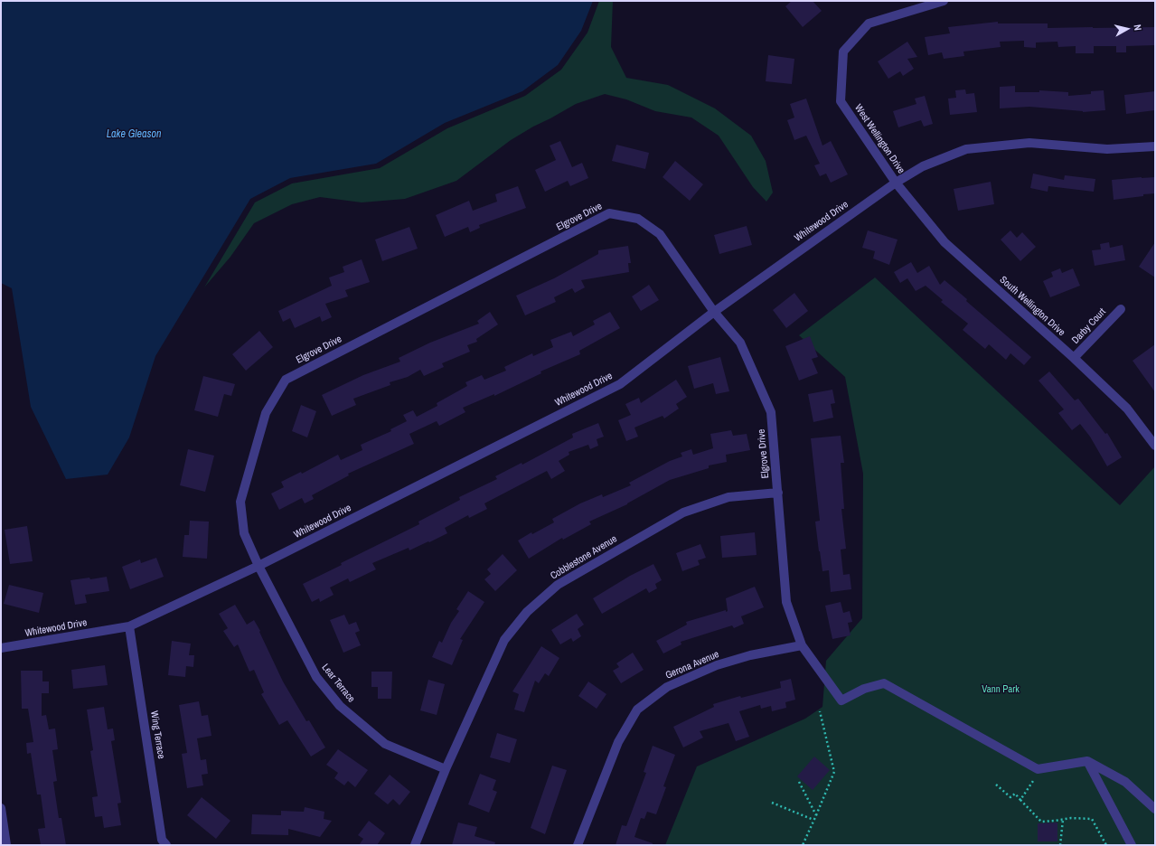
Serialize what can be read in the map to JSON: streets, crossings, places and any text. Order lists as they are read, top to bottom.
{
  "streets": {
    "street": [
      "West Wellington Drive",
      "Elgrove Drive",
      "Whitewood Drive",
      "South Wellington Drive",
      "Darby Court",
      "Cobblestone Avenue",
      "Gerona Avenue",
      "Lear Terrace",
      "Wing Terrace"
    ]
  },
  "crossings": [
    ["West Wellington Drive", "Whitewood Drive"],
    ["West Wellington Drive", "South Wellington Drive"],
    ["Elgrove Drive", "Whitewood Drive"],
    ["Elgrove Drive", "Cobblestone Avenue"],
    ["Elgrove Drive", "Gerona Avenue"],
    ["Elgrove Drive", "Lear Terrace"],
    ["Whitewood Drive", "South Wellington Drive"],
    ["Whitewood Drive", "Lear Terrace"],
    ["Whitewood Drive", "Wing Terrace"],
    ["South Wellington Drive", "Darby Court"],
    ["Cobblestone Avenue", "Lear Terrace"]
  ],
  "water": ["Lake Gleason"],
  "parks": ["Vann Park"],
  "north": "right"
}
